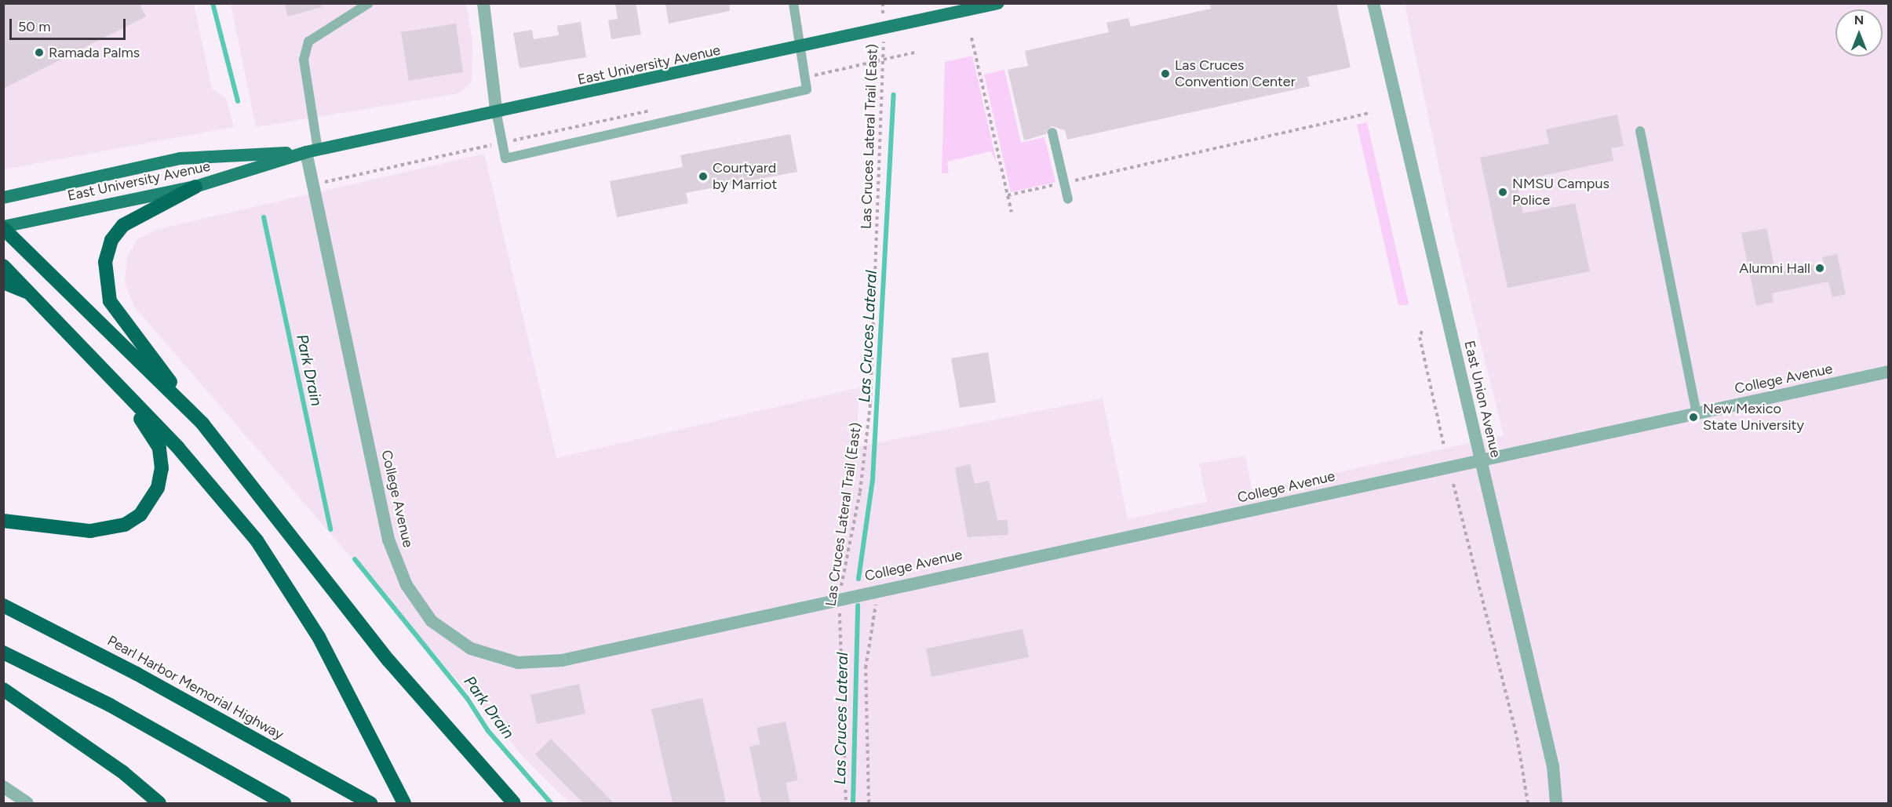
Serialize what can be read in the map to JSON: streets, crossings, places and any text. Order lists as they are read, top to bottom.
{
  "streets": {
    "highway": ["Pearl Harbor Memorial Highway"],
    "main road": ["East University Avenue"],
    "street": ["College Avenue", "East Union Avenue"],
    "path": ["Las Cruces Lateral Trail (East)"]
  },
  "crossings": [
    ["East University Avenue", "Las Cruces Lateral Trail (East)"],
    ["East University Avenue", "College Avenue"],
    ["Las Cruces Lateral Trail (East)", "College Avenue"],
    ["College Avenue", "East Union Avenue"]
  ],
  "water": ["Las Cruces Lateral", "Park Drain"],
  "places": [
    "Ramada Palms",
    "Las Cruces Convention Center",
    "Courtyard by Marriot",
    "NMSU Campus Police",
    "Alumni Hall",
    "New Mexico State University"
  ],
  "scale_bar": "50 m",
  "north": "top"
}
